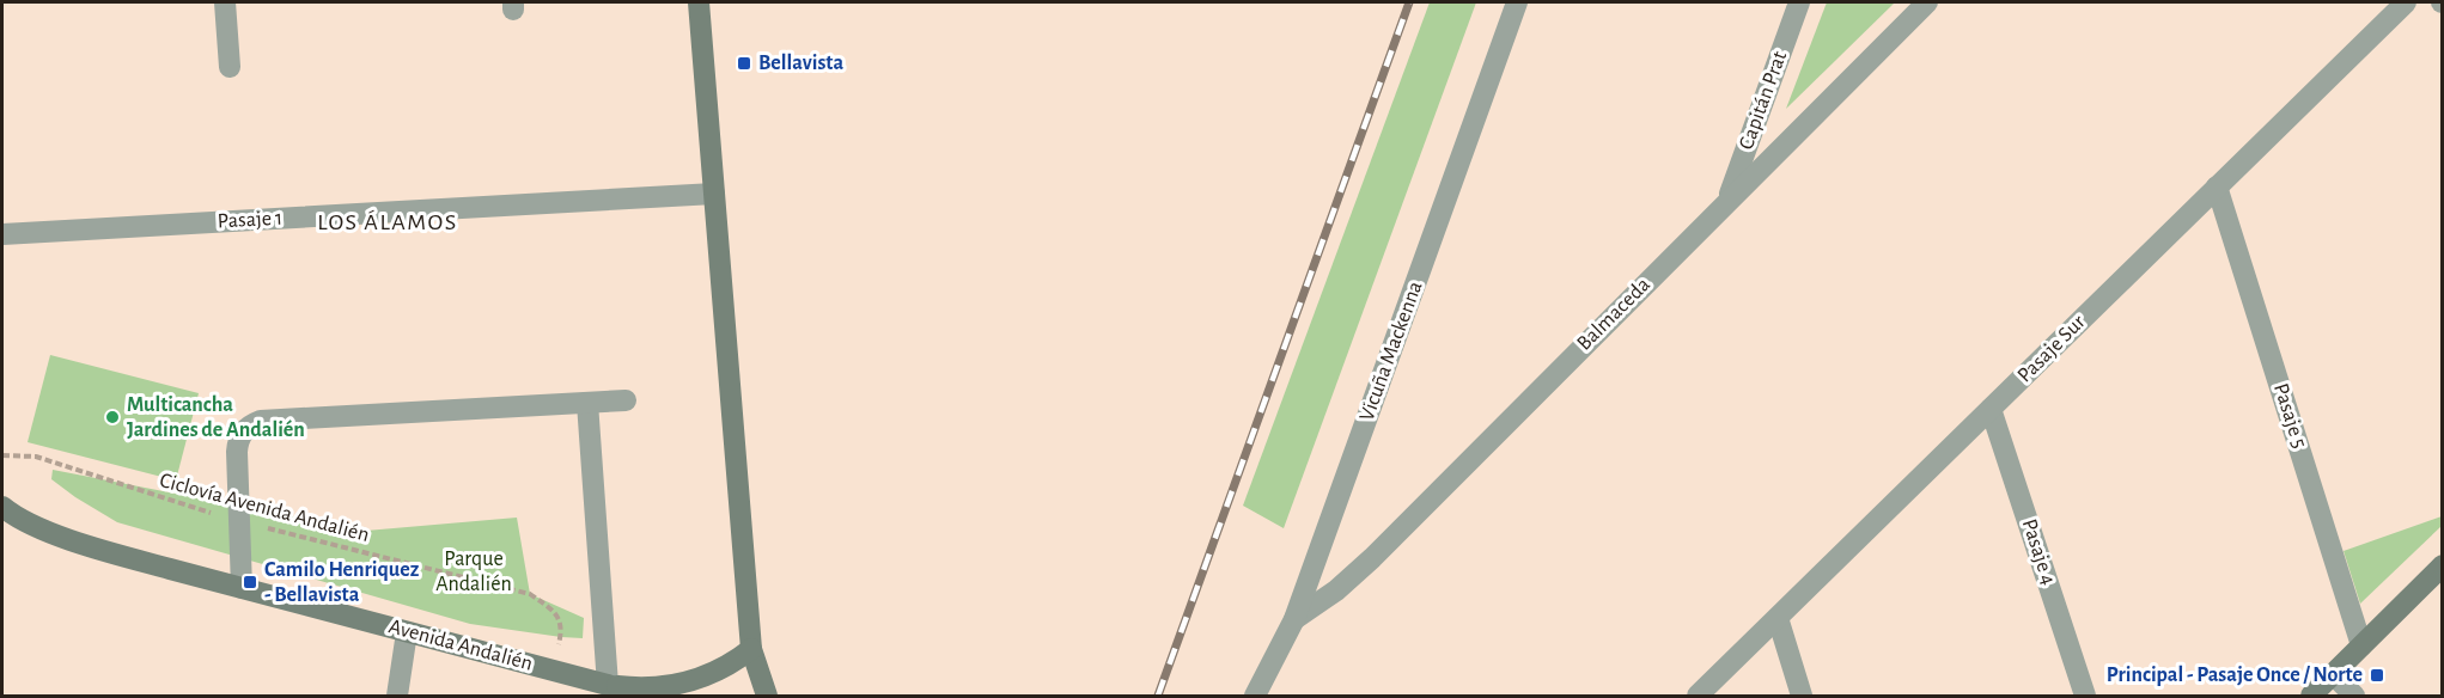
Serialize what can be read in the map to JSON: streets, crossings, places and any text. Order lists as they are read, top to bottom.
{
  "streets": {
    "main road": ["Avenida Andalién"],
    "street": [
      "Capitán Prat",
      "Pasaje 1",
      "Balmaceda",
      "Pasaje Sur",
      "Vicuña Mackenna",
      "Pasaje 5",
      "Pasaje 4"
    ],
    "path": ["Ciclovía Avenida Andalién"]
  },
  "crossings": [
    ["Capitán Prat", "Balmaceda"],
    ["Balmaceda", "Vicuña Mackenna"],
    ["Pasaje Sur", "Pasaje 5"],
    ["Pasaje Sur", "Pasaje 4"],
    ["Ciclovía Avenida Andalién", "Avenida Andalién"]
  ],
  "districts": ["LOS ÁLAMOS"],
  "parks": ["Parque Andalién"],
  "places": {
    "transit": ["Bellavista", "Camilo Henriquez - Bellavista", "Principal - Pasaje Once / Norte"],
    "other": ["Multicancha Jardines de Andalién"]
  }
}
